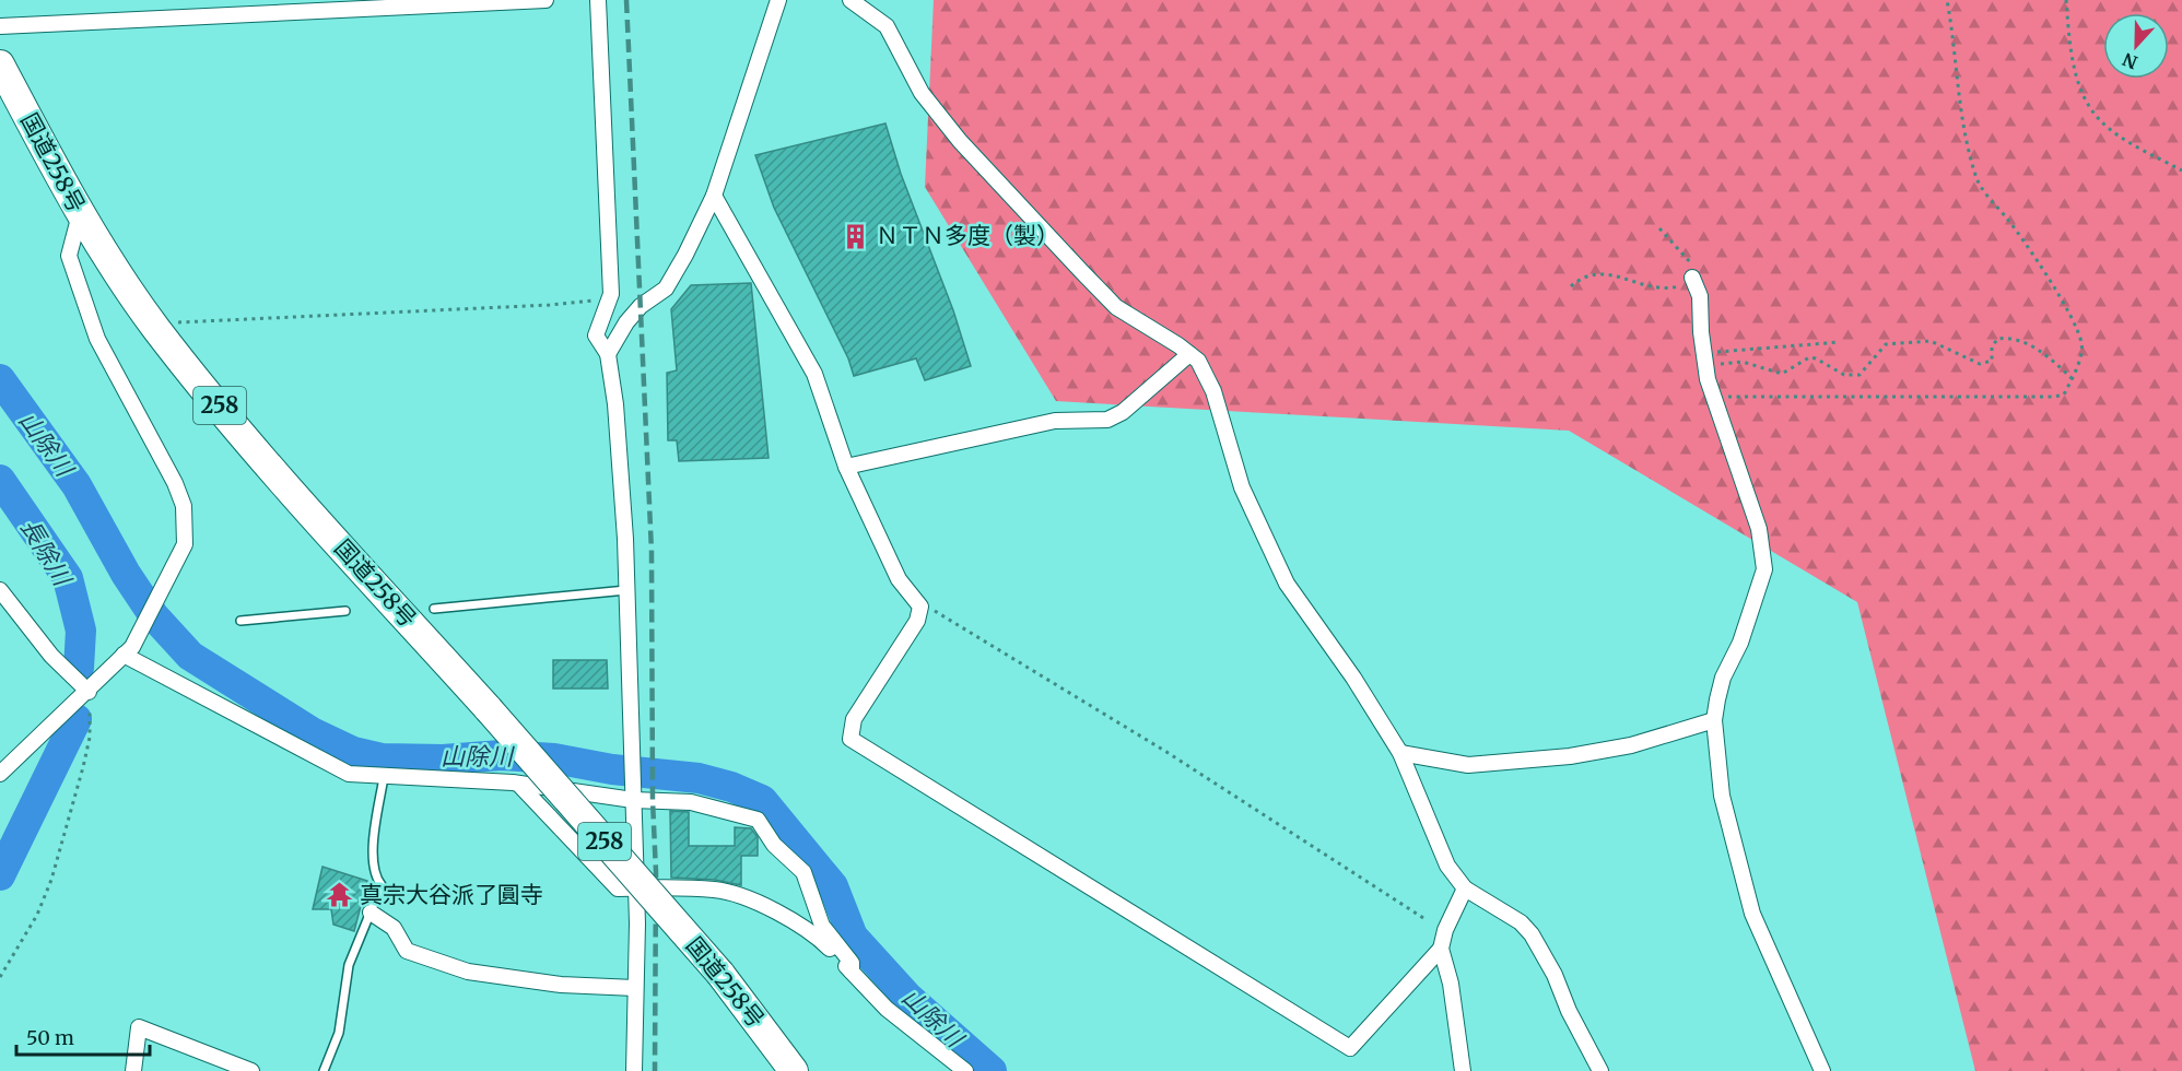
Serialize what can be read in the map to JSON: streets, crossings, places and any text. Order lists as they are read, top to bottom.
{
  "streets": {
    "highway": ["国道258号", "258"]
  },
  "water": ["山除川", "長除川"],
  "places": {
    "building": ["ＮＴＮ多度（製）"],
    "temple": ["真宗大谷派了圓寺"]
  },
  "scale_bar": "50 m",
  "north": "bottom"
}
